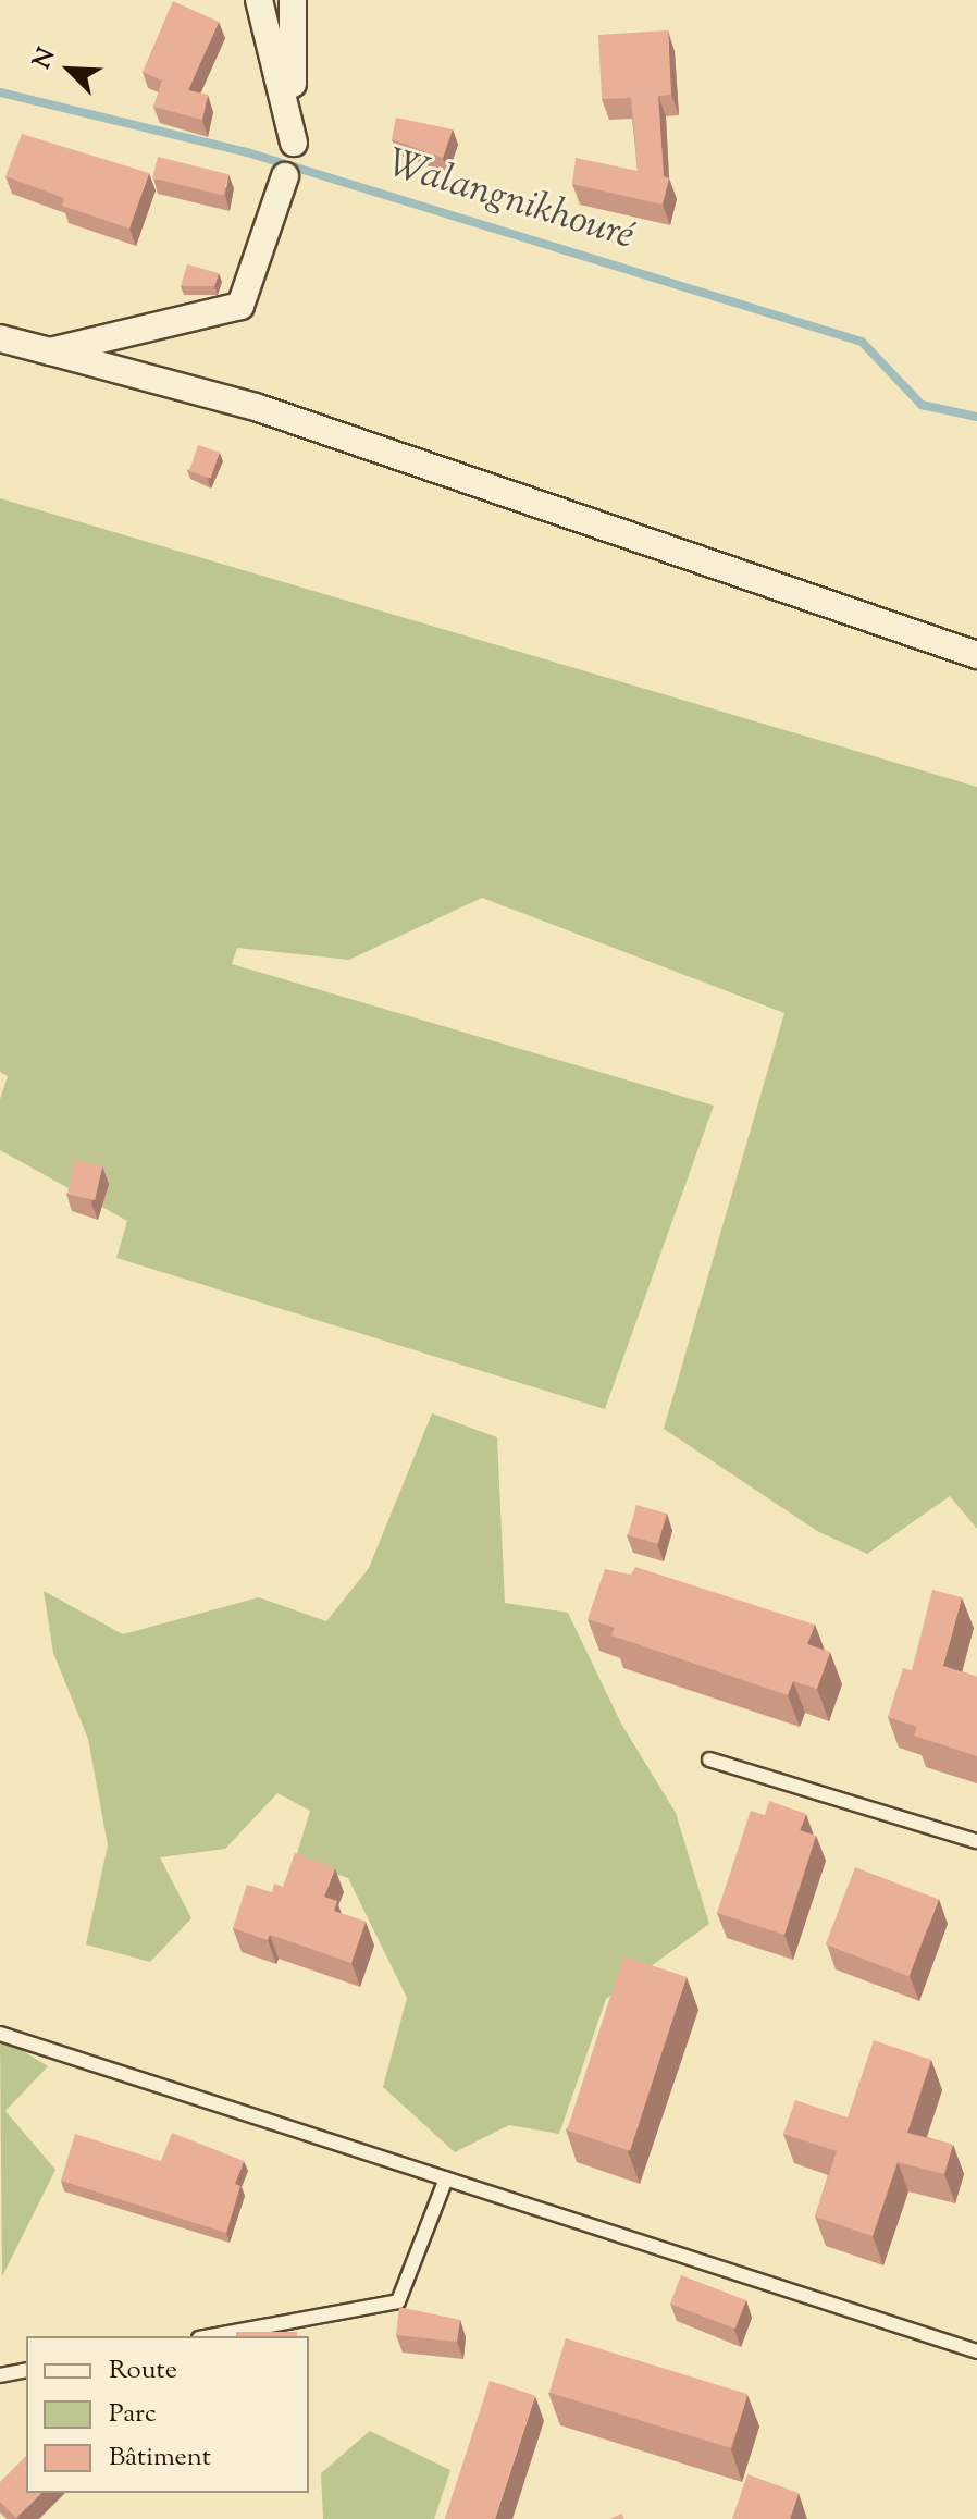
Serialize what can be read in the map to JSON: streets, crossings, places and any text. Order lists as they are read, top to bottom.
{
  "water": ["Walangnikhouré"],
  "legend": ["Route", "Parc", "Bâtiment"],
  "north": "top left"
}
